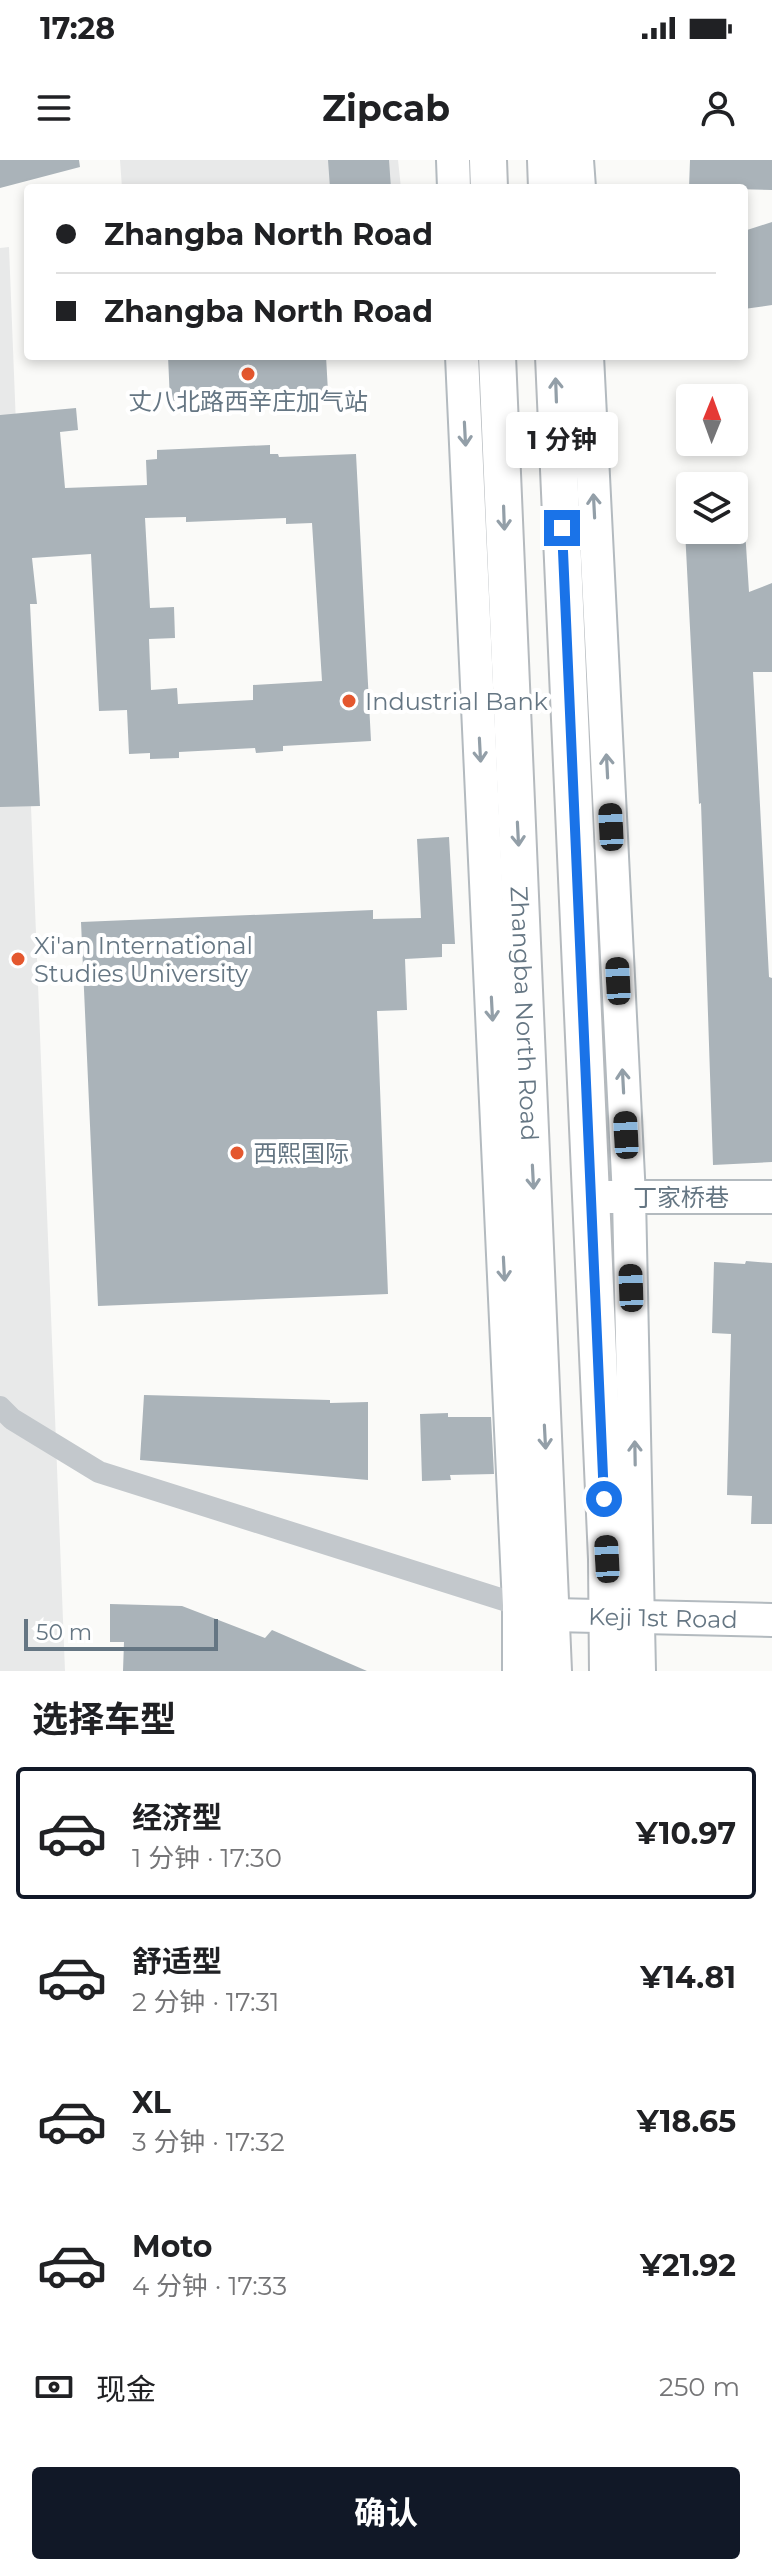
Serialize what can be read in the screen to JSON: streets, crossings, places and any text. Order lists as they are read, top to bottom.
{
  "streets": {
    "main road": ["Zhangba North Road", "丁家桥巷", "Keji 1st Road"]
  },
  "crossings": [
    ["Zhangba North Road", "Keji 1st Road"]
  ],
  "places": [
    "丈八北路西辛庄加气站",
    "Industrial Bank",
    "Xi'an International Studies University",
    "西熙国际"
  ],
  "scale_bar": "50 m",
  "north": "top",
  "page": {
    "status": "17:28",
    "header": "Zipcab",
    "banner": ["Zhangba North Road", "Zhangba North Road"],
    "bubble": "1 分钟",
    "scale": "50 m",
    "heading": "选择车型",
    "list": [
      {
        "name": "经济型",
        "note": "1 分钟 · 17:30",
        "value": "¥10.97"
      },
      {
        "name": "舒适型",
        "note": "2 分钟 · 17:31",
        "value": "¥14.81"
      },
      {
        "name": "XL",
        "note": "3 分钟 · 17:32",
        "value": "¥18.65"
      },
      {
        "name": "Moto",
        "note": "4 分钟 · 17:33",
        "value": "¥21.92"
      }
    ],
    "pay": ["现金", "250 m"],
    "buttons": "确认"
  }
}
